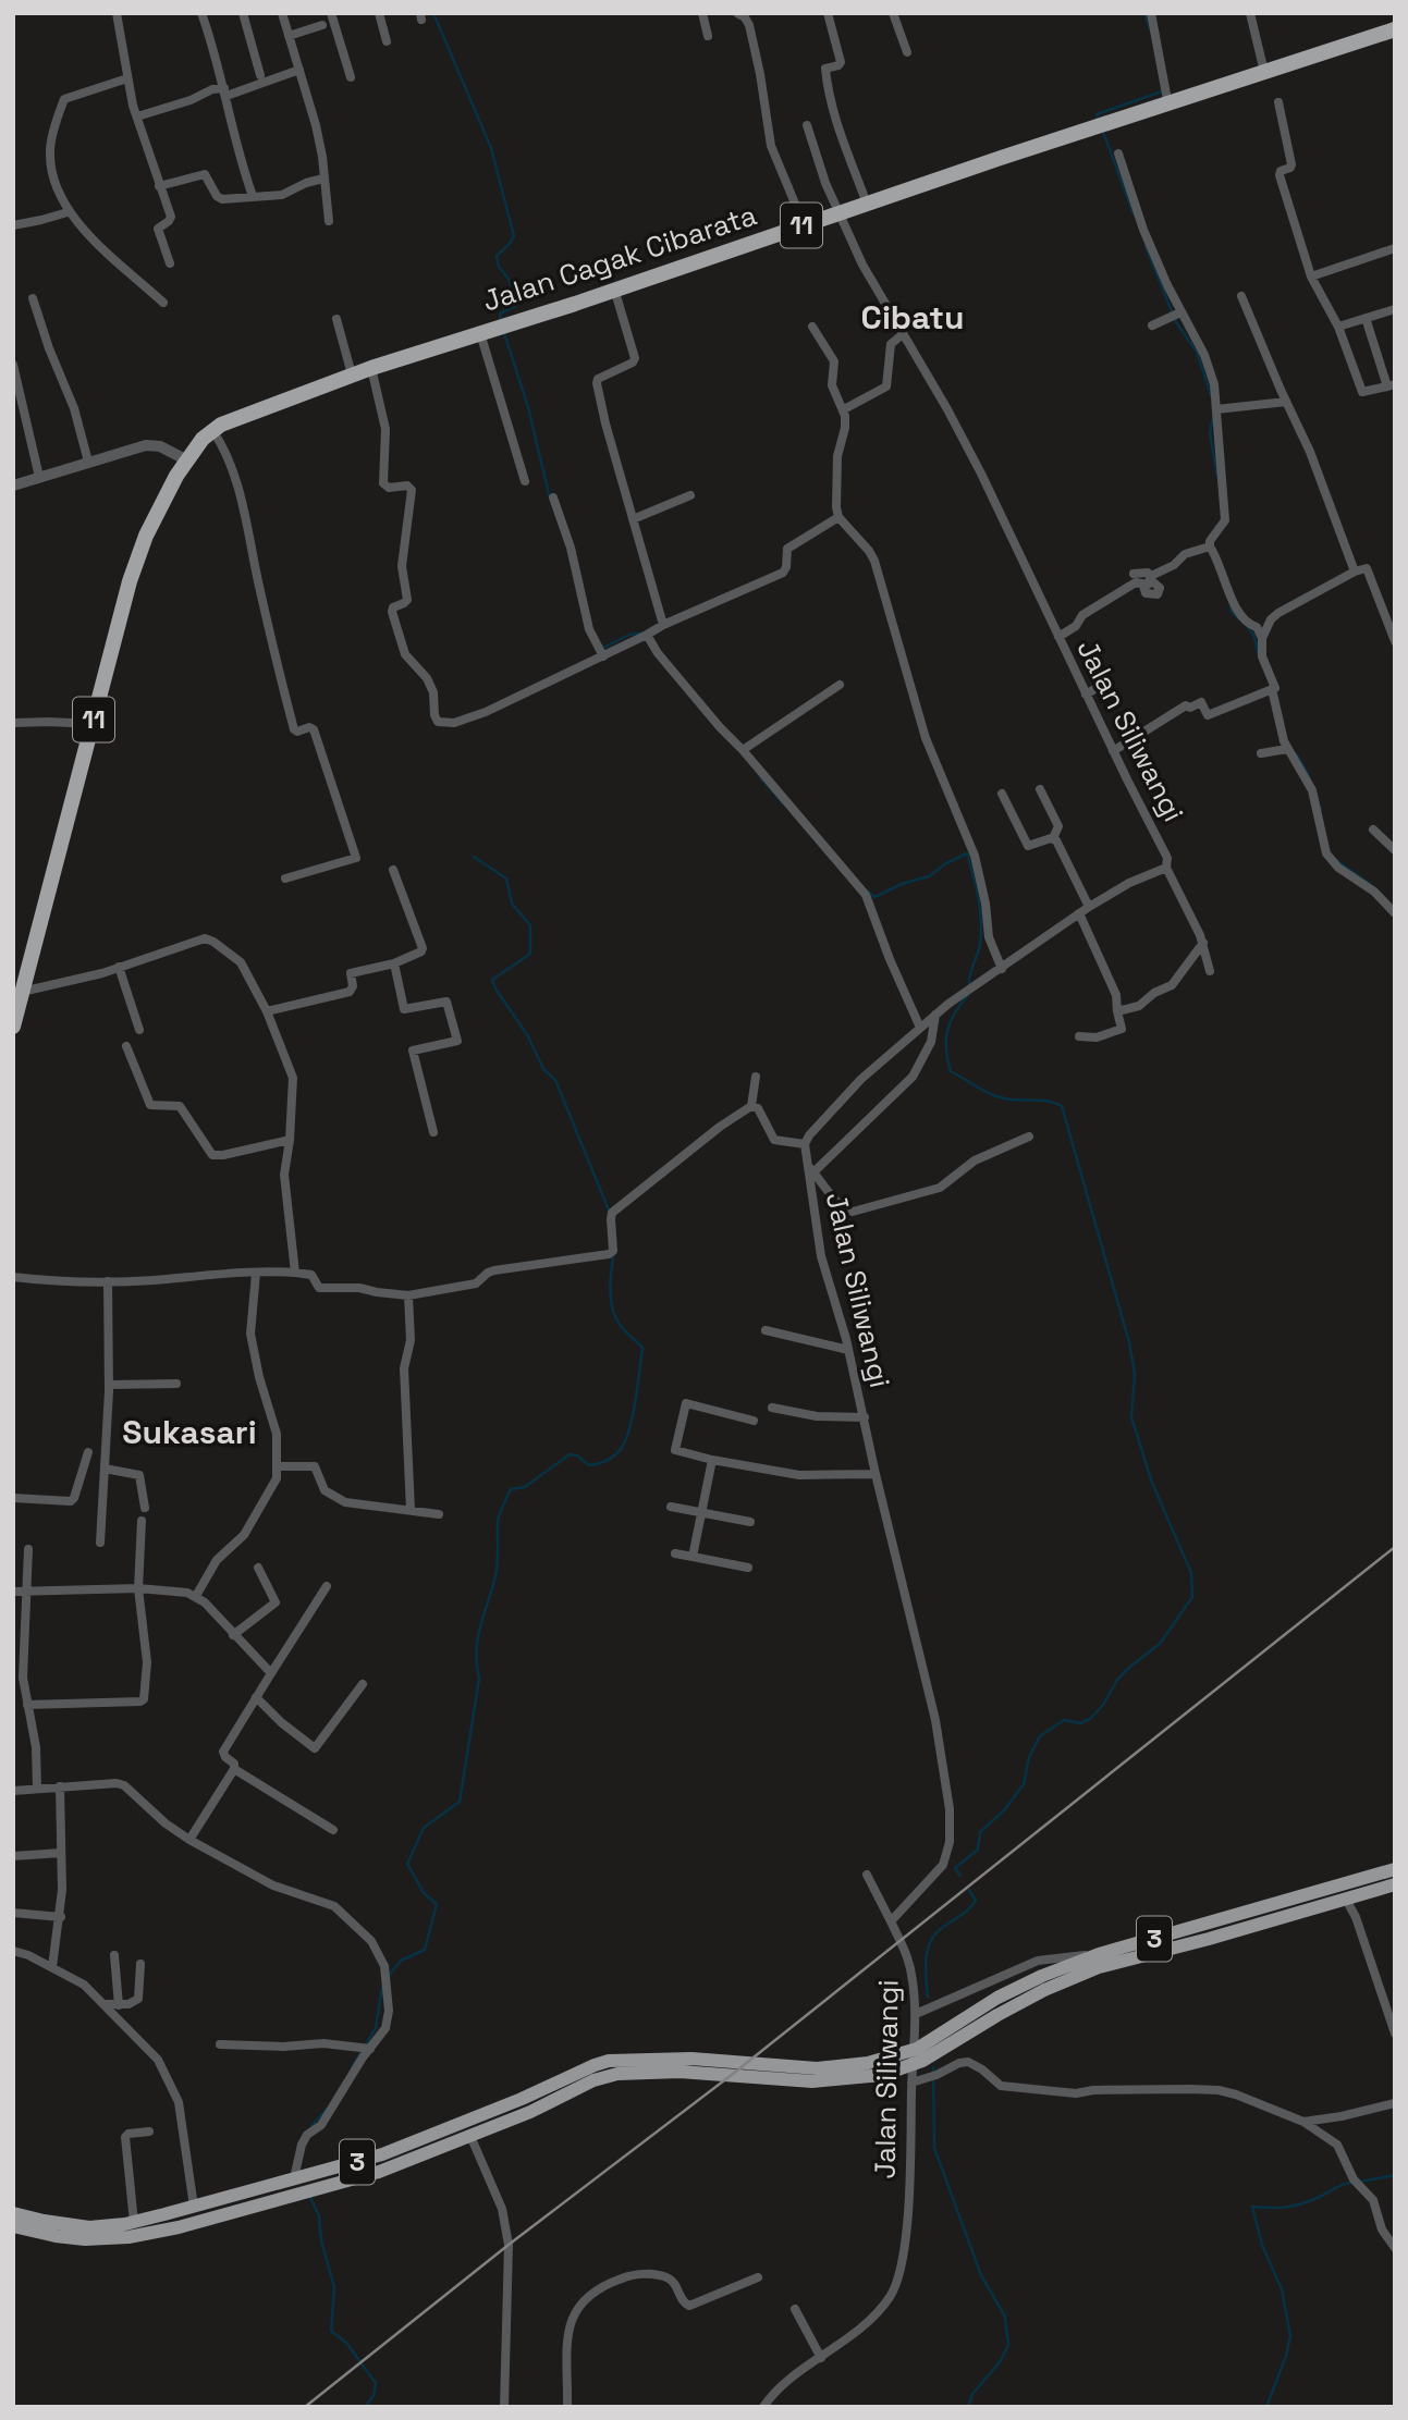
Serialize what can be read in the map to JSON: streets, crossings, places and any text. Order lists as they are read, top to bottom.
{
  "streets": {
    "highway": ["11", "Jalan Cagak Cibarata"],
    "main road": ["3"],
    "street": ["Jalan Siliwangi"]
  },
  "crossings": [
    ["11", "Jalan Cagak Cibarata"],
    ["Jalan Cagak Cibarata", "Jalan Siliwangi"]
  ],
  "districts": ["Cibatu", "Sukasari"]
}
